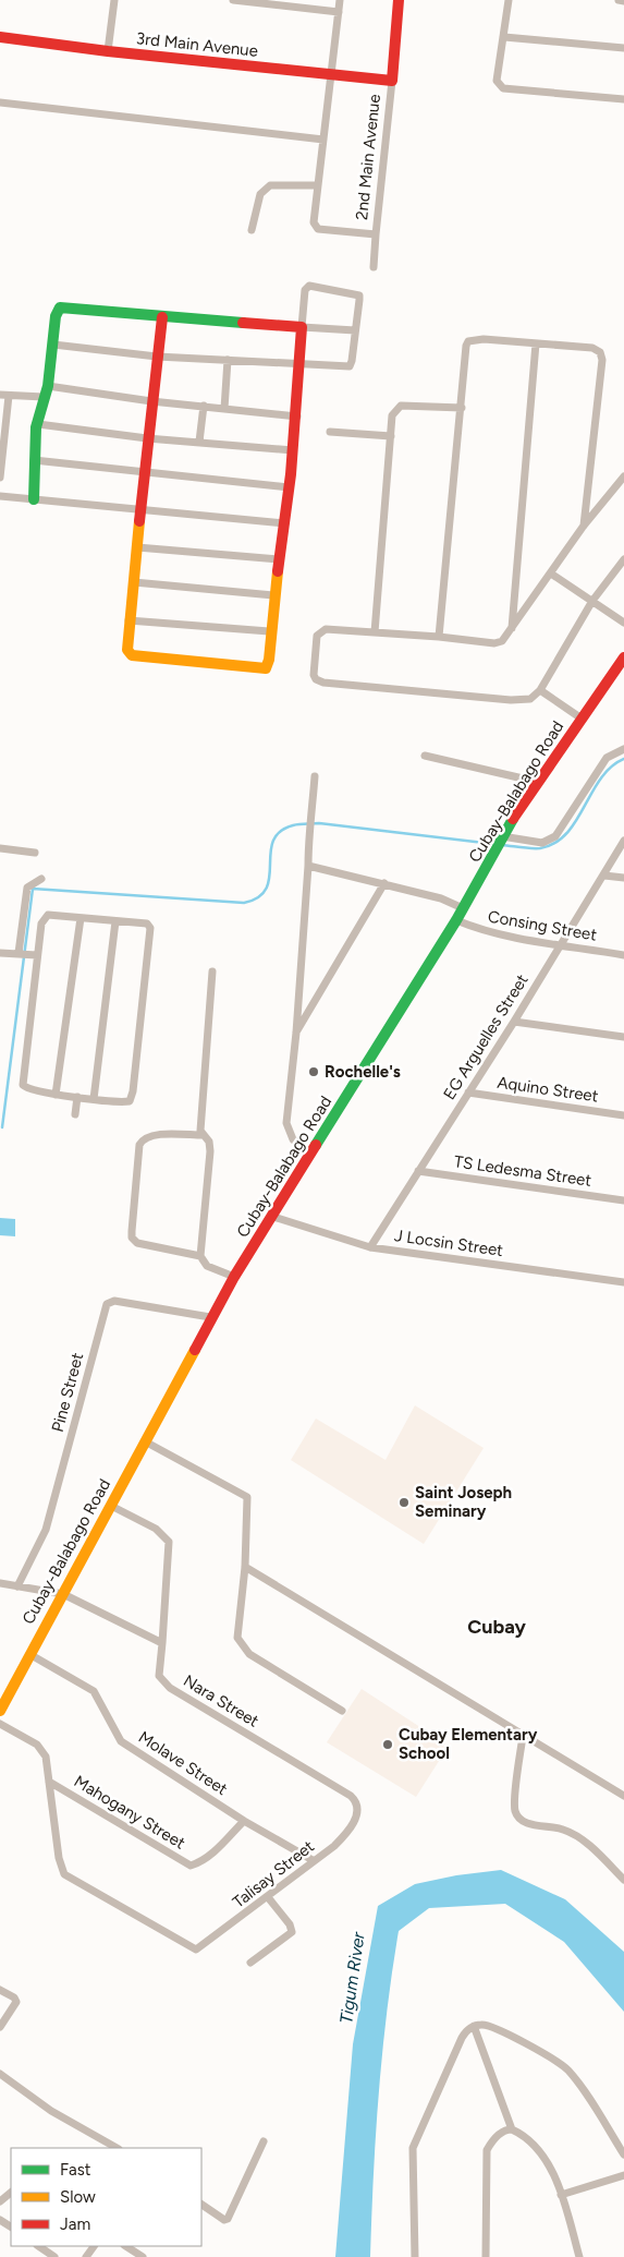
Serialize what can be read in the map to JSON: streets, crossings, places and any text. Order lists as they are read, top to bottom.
{
  "streets": {
    "street": [
      "3rd Main Avenue",
      "2nd Main Avenue",
      "Cubay-Balabago Road",
      "Consing Street",
      "EG Arguelles Street",
      "Aquino Street",
      "TS Ledesma Street",
      "J Locsin Street",
      "Pine Street",
      "Nara Street",
      "Molave Street",
      "Mahogany Street",
      "Talisay Street"
    ]
  },
  "crossings": [
    ["3rd Main Avenue", "2nd Main Avenue"],
    ["Cubay-Balabago Road", "Consing Street"],
    ["Cubay-Balabago Road", "J Locsin Street"],
    ["Cubay-Balabago Road", "Pine Street"],
    ["Cubay-Balabago Road", "Nara Street"],
    ["Cubay-Balabago Road", "Molave Street"],
    ["Consing Street", "EG Arguelles Street"],
    ["EG Arguelles Street", "Aquino Street"],
    ["EG Arguelles Street", "TS Ledesma Street"],
    ["EG Arguelles Street", "J Locsin Street"],
    ["Nara Street", "Talisay Street"],
    ["Molave Street", "Mahogany Street"],
    ["Molave Street", "Talisay Street"],
    ["Mahogany Street", "Talisay Street"]
  ],
  "districts": ["Cubay"],
  "water": ["Tigum River"],
  "places": ["Rochelle's", "Saint Joseph Seminary", "Cubay Elementary School"],
  "legend": ["Fast", "Slow", "Jam"]
}
